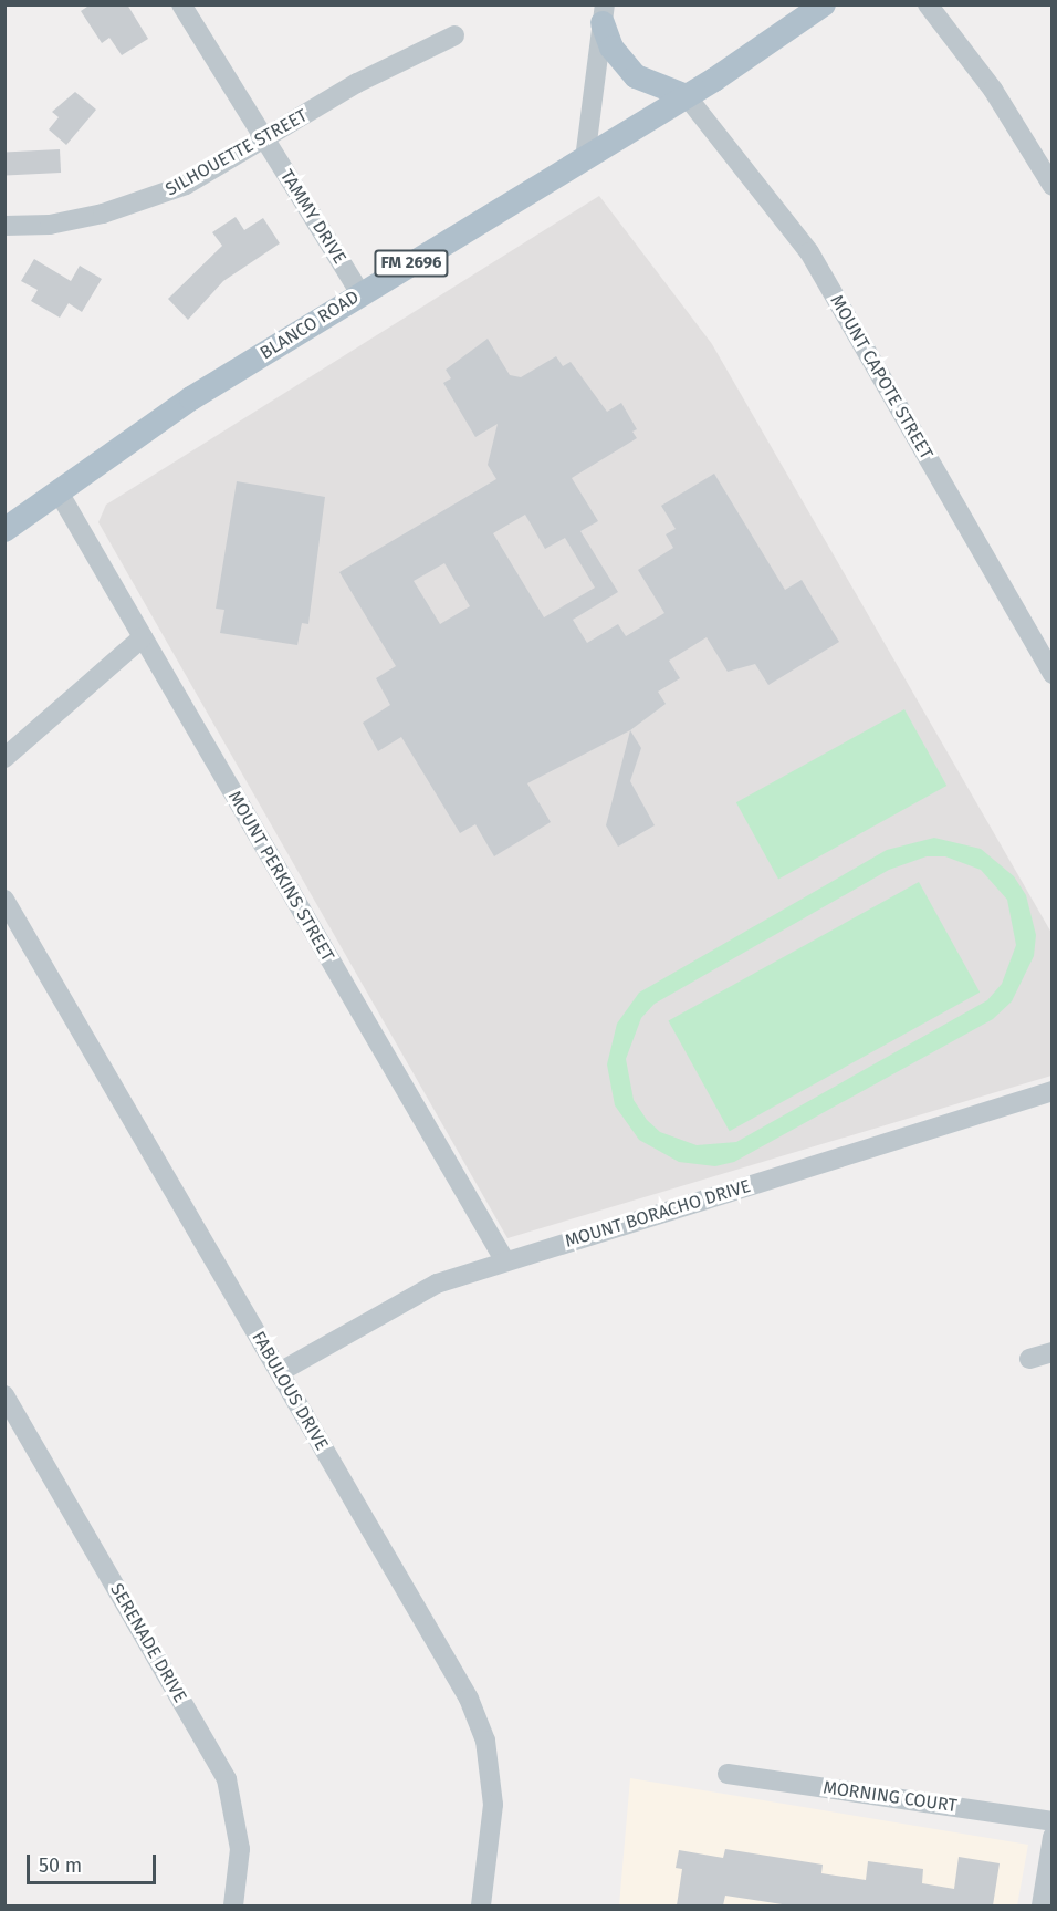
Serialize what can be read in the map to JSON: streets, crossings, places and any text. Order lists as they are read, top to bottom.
{
  "streets": {
    "main road": ["FM 2696", "BLANCO ROAD"],
    "street": [
      "SILHOUETTE STREET",
      "TAMMY DRIVE",
      "MOUNT CAPOTE STREET",
      "MOUNT PERKINS STREET",
      "MOUNT BORACHO DRIVE",
      "FABULOUS DRIVE",
      "SERENADE DRIVE",
      "MORNING COURT"
    ]
  },
  "crossings": [
    ["SILHOUETTE STREET", "TAMMY DRIVE"],
    ["TAMMY DRIVE", "BLANCO ROAD"],
    ["BLANCO ROAD", "MOUNT CAPOTE STREET"],
    ["BLANCO ROAD", "MOUNT PERKINS STREET"],
    ["MOUNT PERKINS STREET", "MOUNT BORACHO DRIVE"],
    ["MOUNT BORACHO DRIVE", "FABULOUS DRIVE"]
  ],
  "scale_bar": "50 m"
}
